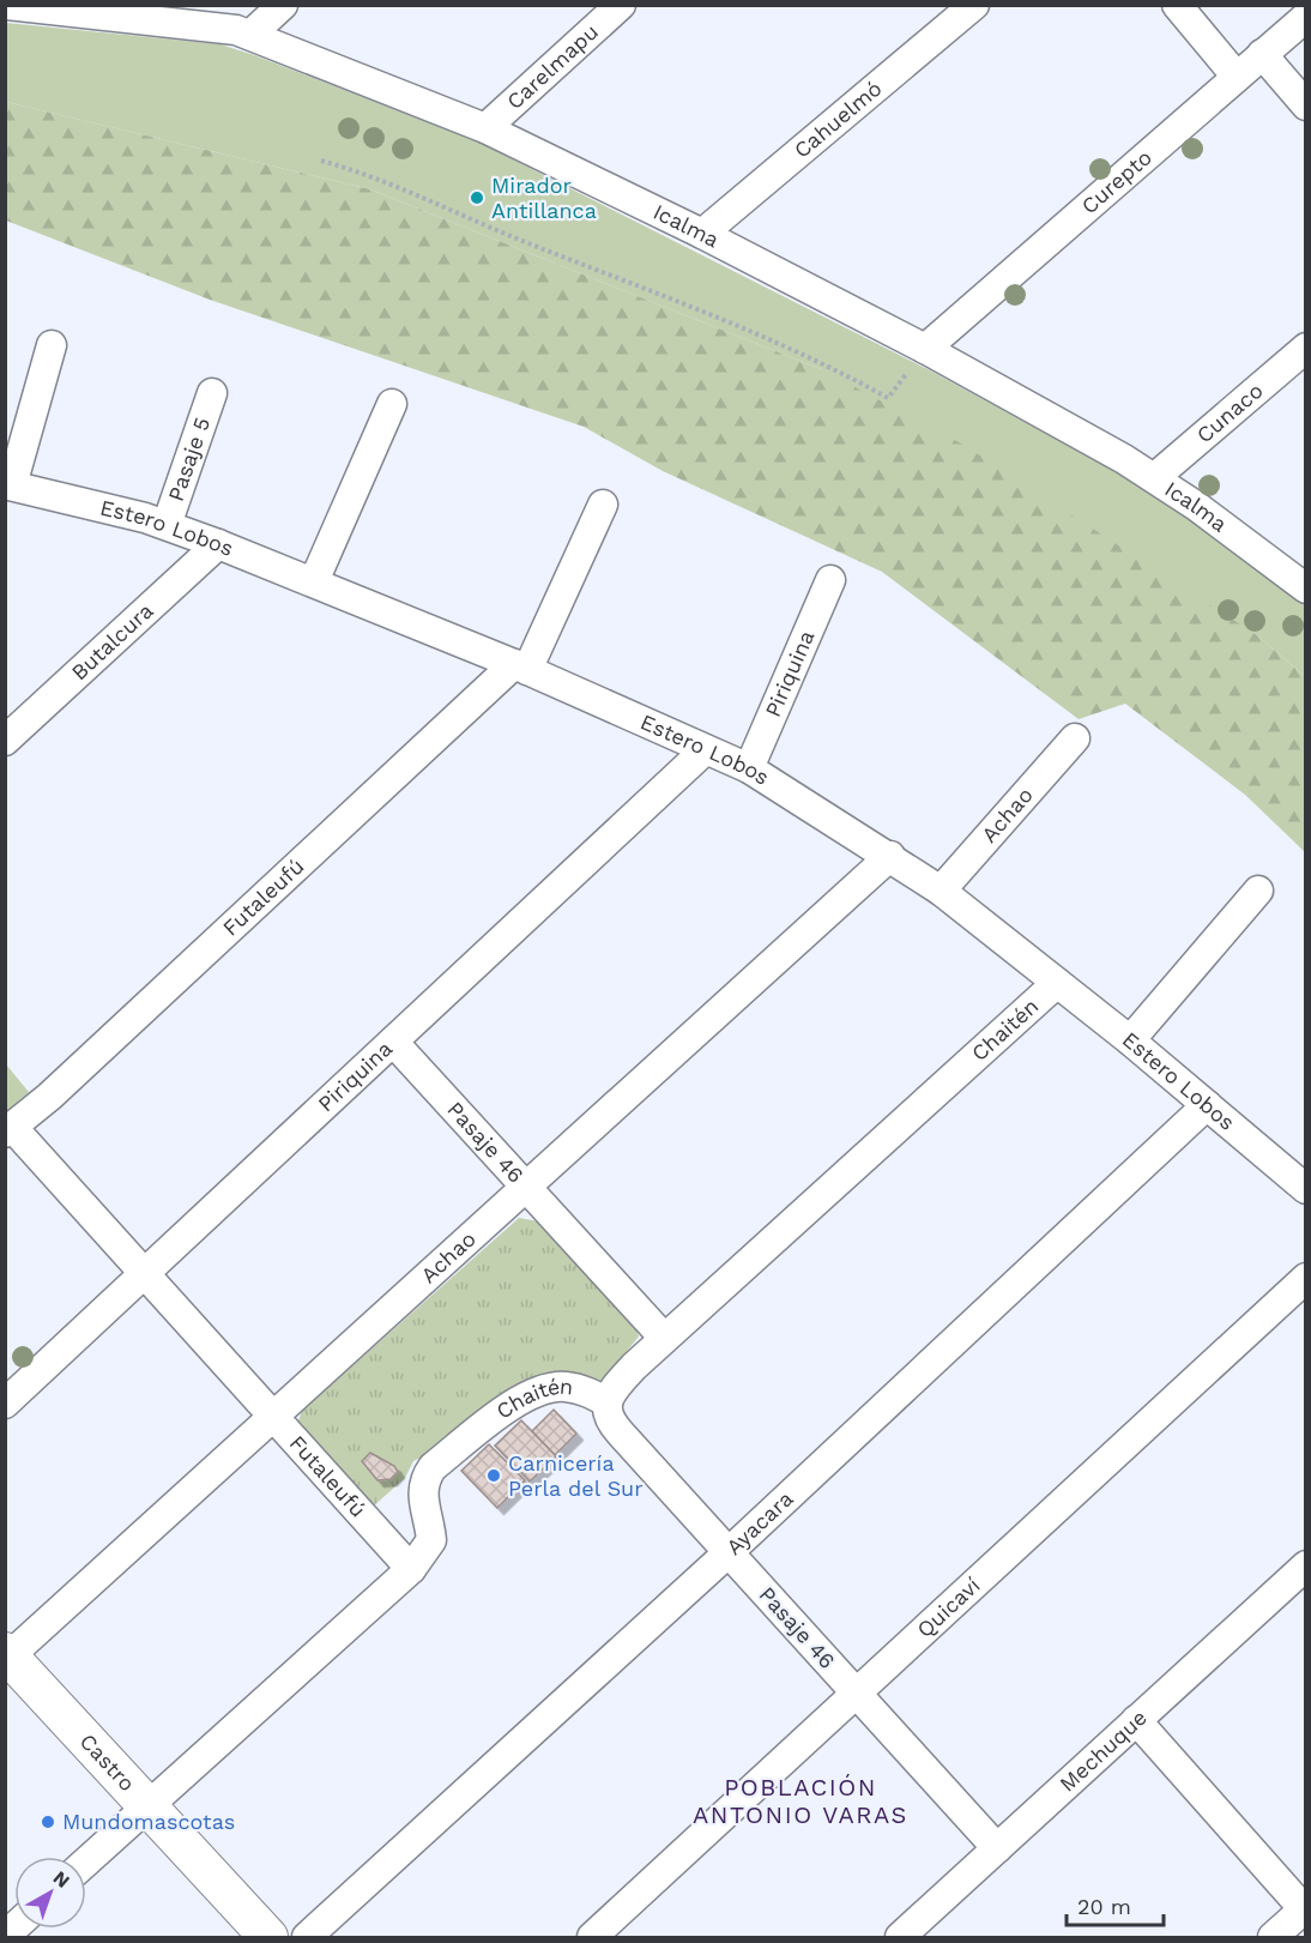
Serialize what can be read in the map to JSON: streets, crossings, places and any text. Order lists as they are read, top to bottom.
{
  "streets": {
    "street": [
      "Carelmapu",
      "Cahuelmó",
      "Curepto",
      "Icalma",
      "Cunaco",
      "Pasaje 5",
      "Estero Lobos",
      "Butalcura",
      "Piriquina",
      "Achao",
      "Futaleufú",
      "Chaitén",
      "Pasaje 46",
      "Ayacara",
      "Quicaví",
      "Mechuque",
      "Castro"
    ]
  },
  "crossings": [
    ["Carelmapu", "Icalma"],
    ["Cahuelmó", "Icalma"],
    ["Curepto", "Icalma"],
    ["Icalma", "Cunaco"],
    ["Pasaje 5", "Estero Lobos"],
    ["Estero Lobos", "Butalcura"],
    ["Estero Lobos", "Piriquina"],
    ["Estero Lobos", "Achao"],
    ["Estero Lobos", "Futaleufú"],
    ["Estero Lobos", "Chaitén"],
    ["Estero Lobos", "Ayacara"],
    ["Piriquina", "Futaleufú"],
    ["Piriquina", "Pasaje 46"],
    ["Achao", "Futaleufú"],
    ["Achao", "Pasaje 46"],
    ["Achao", "Castro"],
    ["Futaleufú", "Chaitén"],
    ["Chaitén", "Pasaje 46"],
    ["Chaitén", "Castro"],
    ["Pasaje 46", "Ayacara"],
    ["Pasaje 46", "Quicaví"],
    ["Pasaje 46", "Mechuque"]
  ],
  "districts": ["POBLACIÓN ANTONIO VARAS"],
  "places": ["Mirador Antillanca", "Carnicería Perla del Sur", "Mundomascotas"],
  "scale_bar": "20 m",
  "north": "top right"
}
